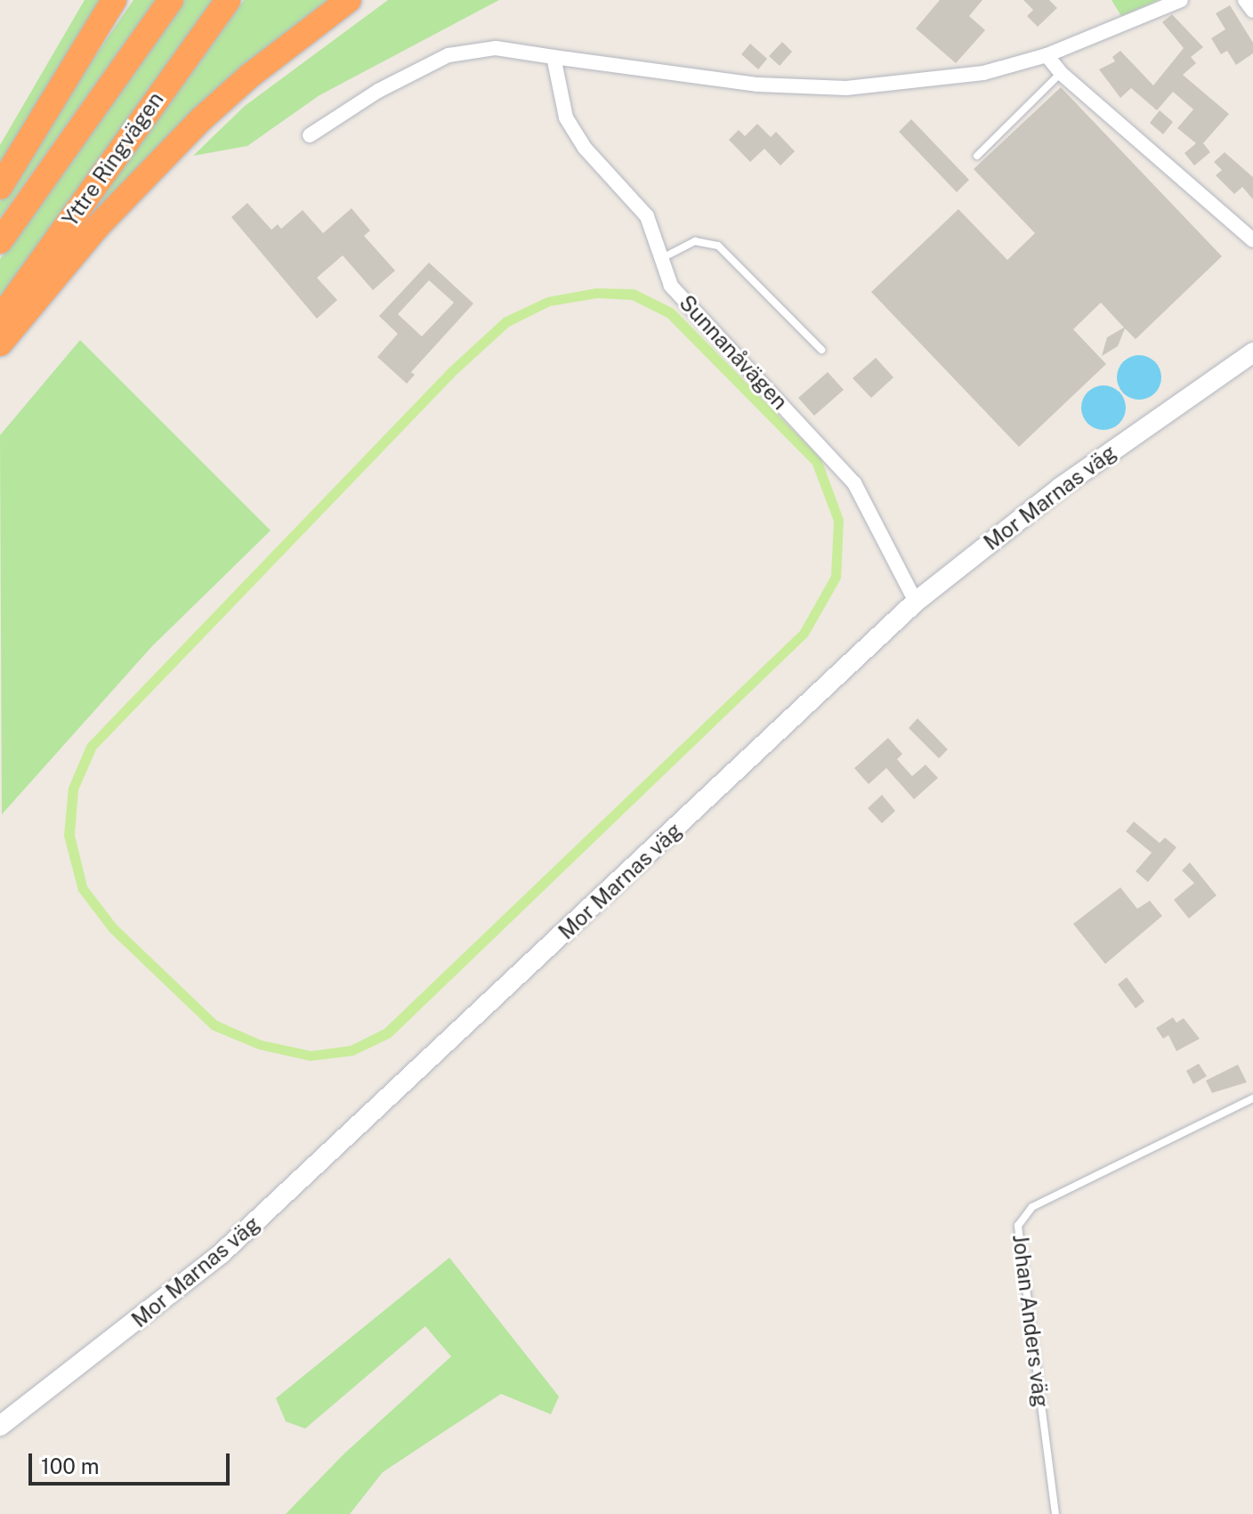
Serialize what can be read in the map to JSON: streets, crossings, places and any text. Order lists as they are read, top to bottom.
{
  "streets": {
    "highway": ["Yttre Ringvägen"],
    "street": ["Sunnanåvägen", "Mor Marnas väg"],
    "lane": ["Johan Anders väg"]
  },
  "crossings": [
    ["Sunnanåvägen", "Mor Marnas väg"]
  ],
  "scale_bar": "100 m"
}
